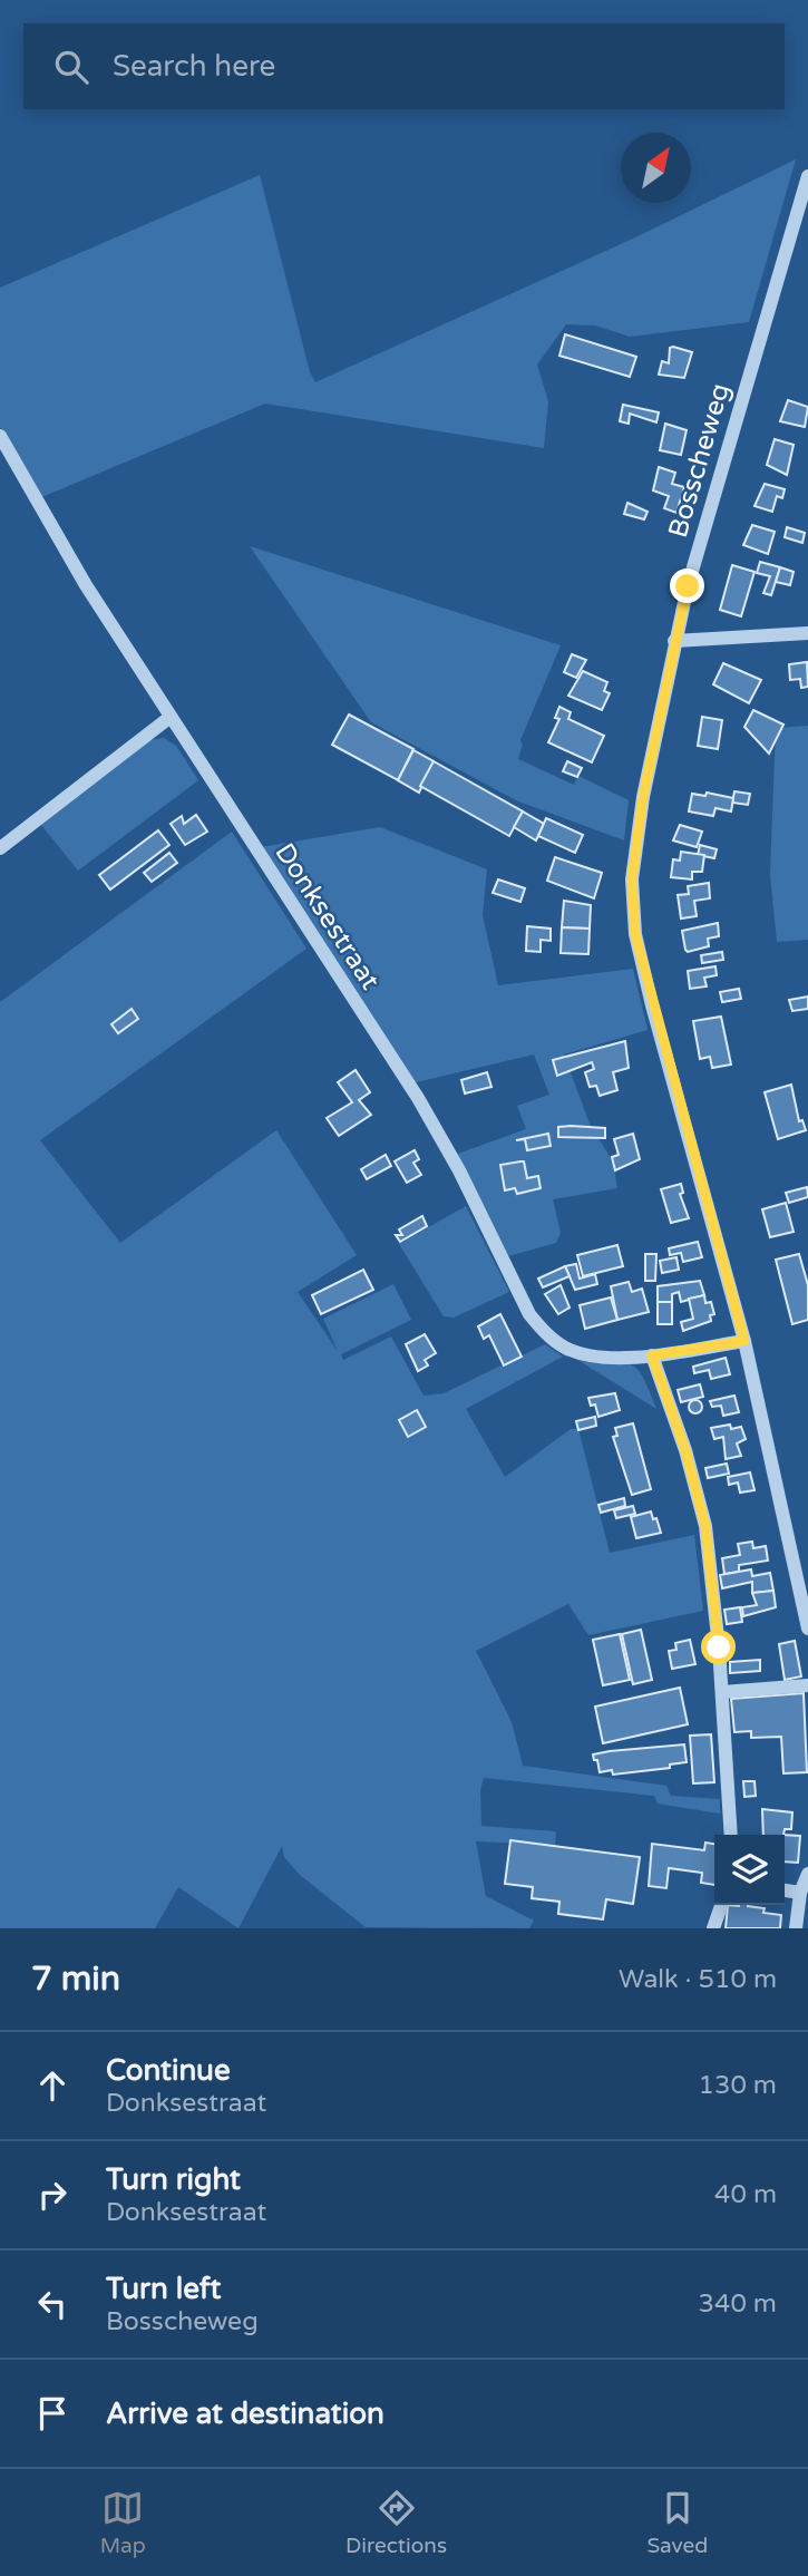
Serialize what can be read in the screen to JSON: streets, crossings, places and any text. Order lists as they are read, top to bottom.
{
  "streets": {
    "street": ["Bosscheweg", "Donksestraat"]
  },
  "crossings": [
    ["Bosscheweg", "Donksestraat"]
  ],
  "north": "top right",
  "page": {
    "search": "Search here",
    "heading": ["7 min", "Walk · 510 m"],
    "list": [
      ["Continue", "Donksestraat", "130 m"],
      ["Turn right", "Donksestraat", "40 m"],
      ["Turn left", "Bosscheweg", "340 m"],
      "Arrive at destination"
    ],
    "nav": ["Map", "Directions", "Saved"]
  }
}
